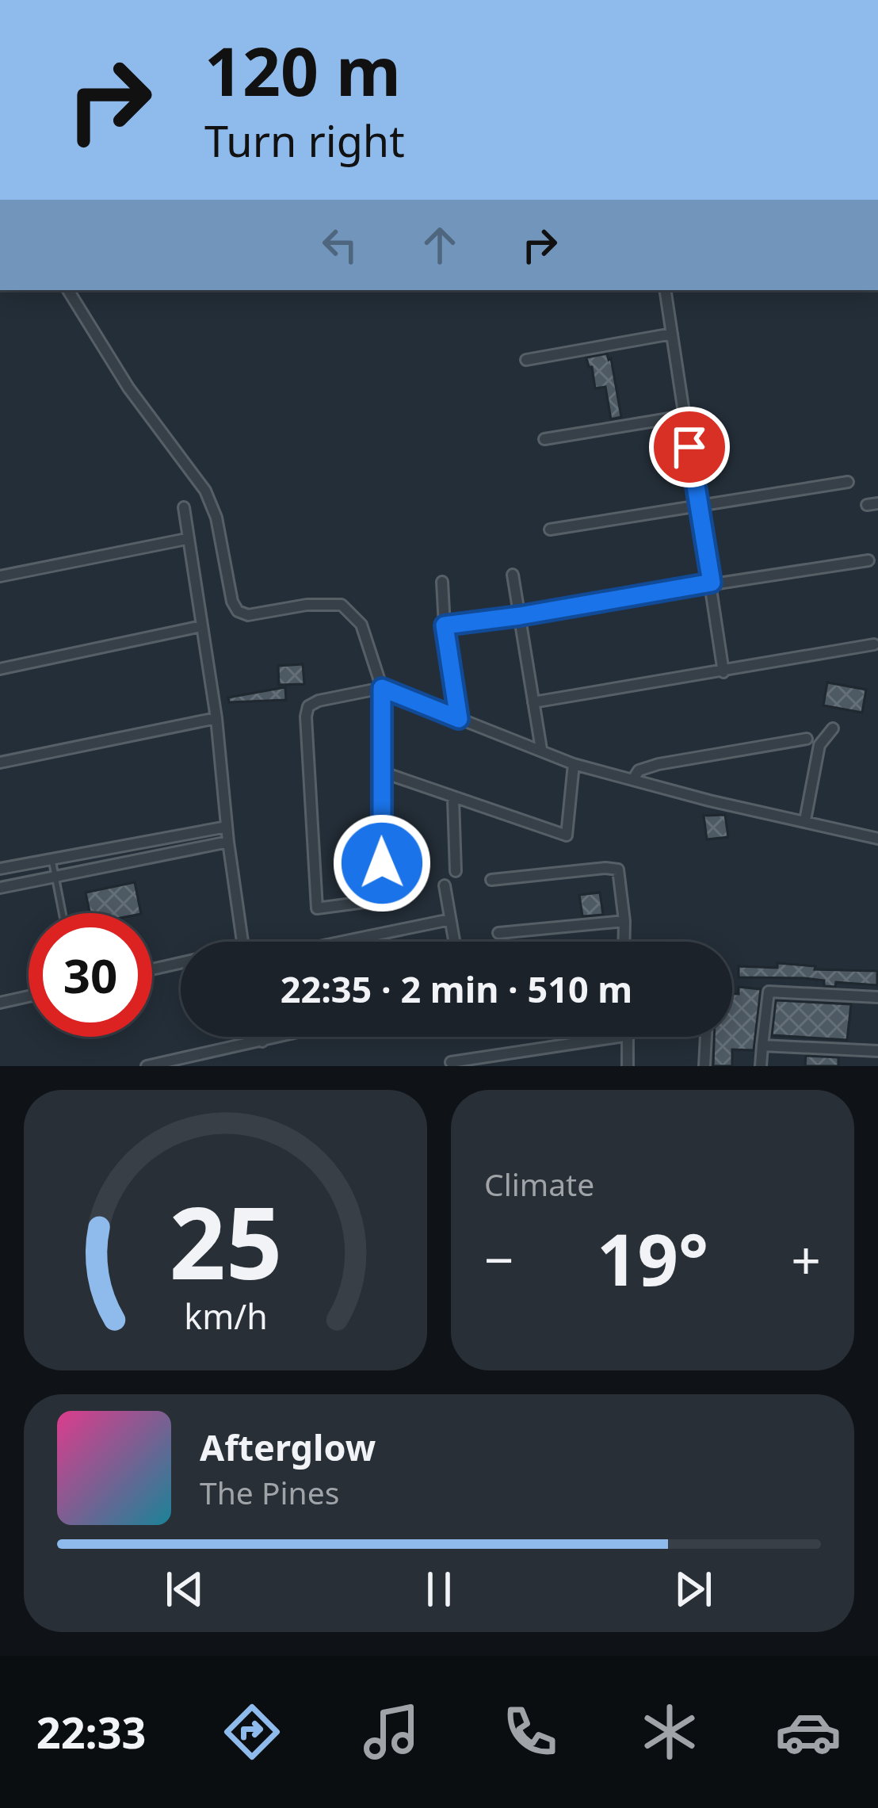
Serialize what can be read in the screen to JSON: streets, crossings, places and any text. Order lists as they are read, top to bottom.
{
  "page": {
    "turn": ["120 m", "Turn right"],
    "limit": "30",
    "trip": "22:35 · 2 min · 510 m",
    "tile": "Climate",
    "heat": ["−", "19°", "+"],
    "song": ["Afterglow", "The Pines"],
    "tabs": "22:33",
    "gauge": ["25", "km/h"]
  }
}
